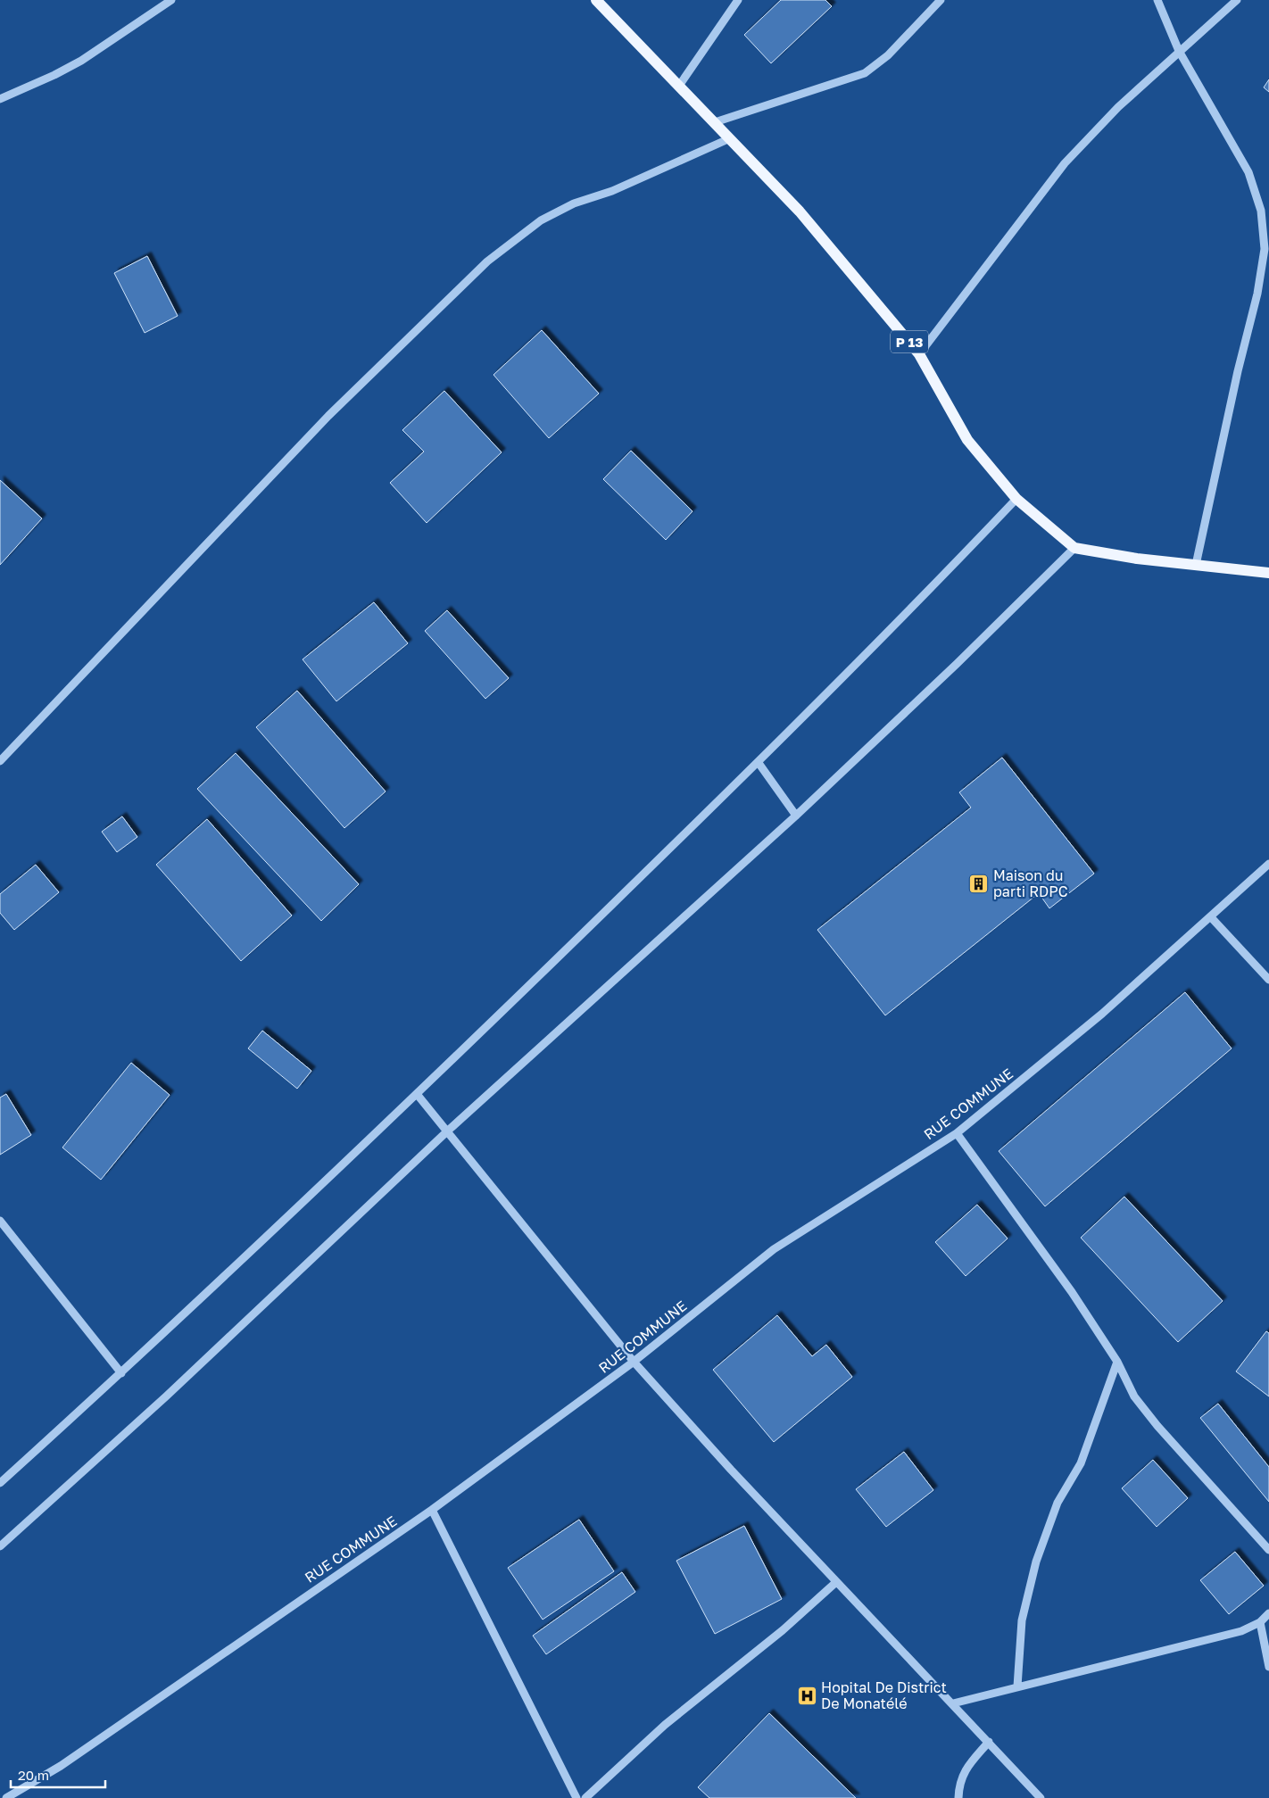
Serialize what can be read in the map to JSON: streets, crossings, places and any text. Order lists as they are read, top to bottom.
{
  "streets": {
    "main road": ["P 13"],
    "street": ["RUE COMMUNE"]
  },
  "places": {
    "building": ["Maison du parti RDPC"],
    "hospital": ["Hopital De District De Monatélé"]
  },
  "scale_bar": "20 m"
}
